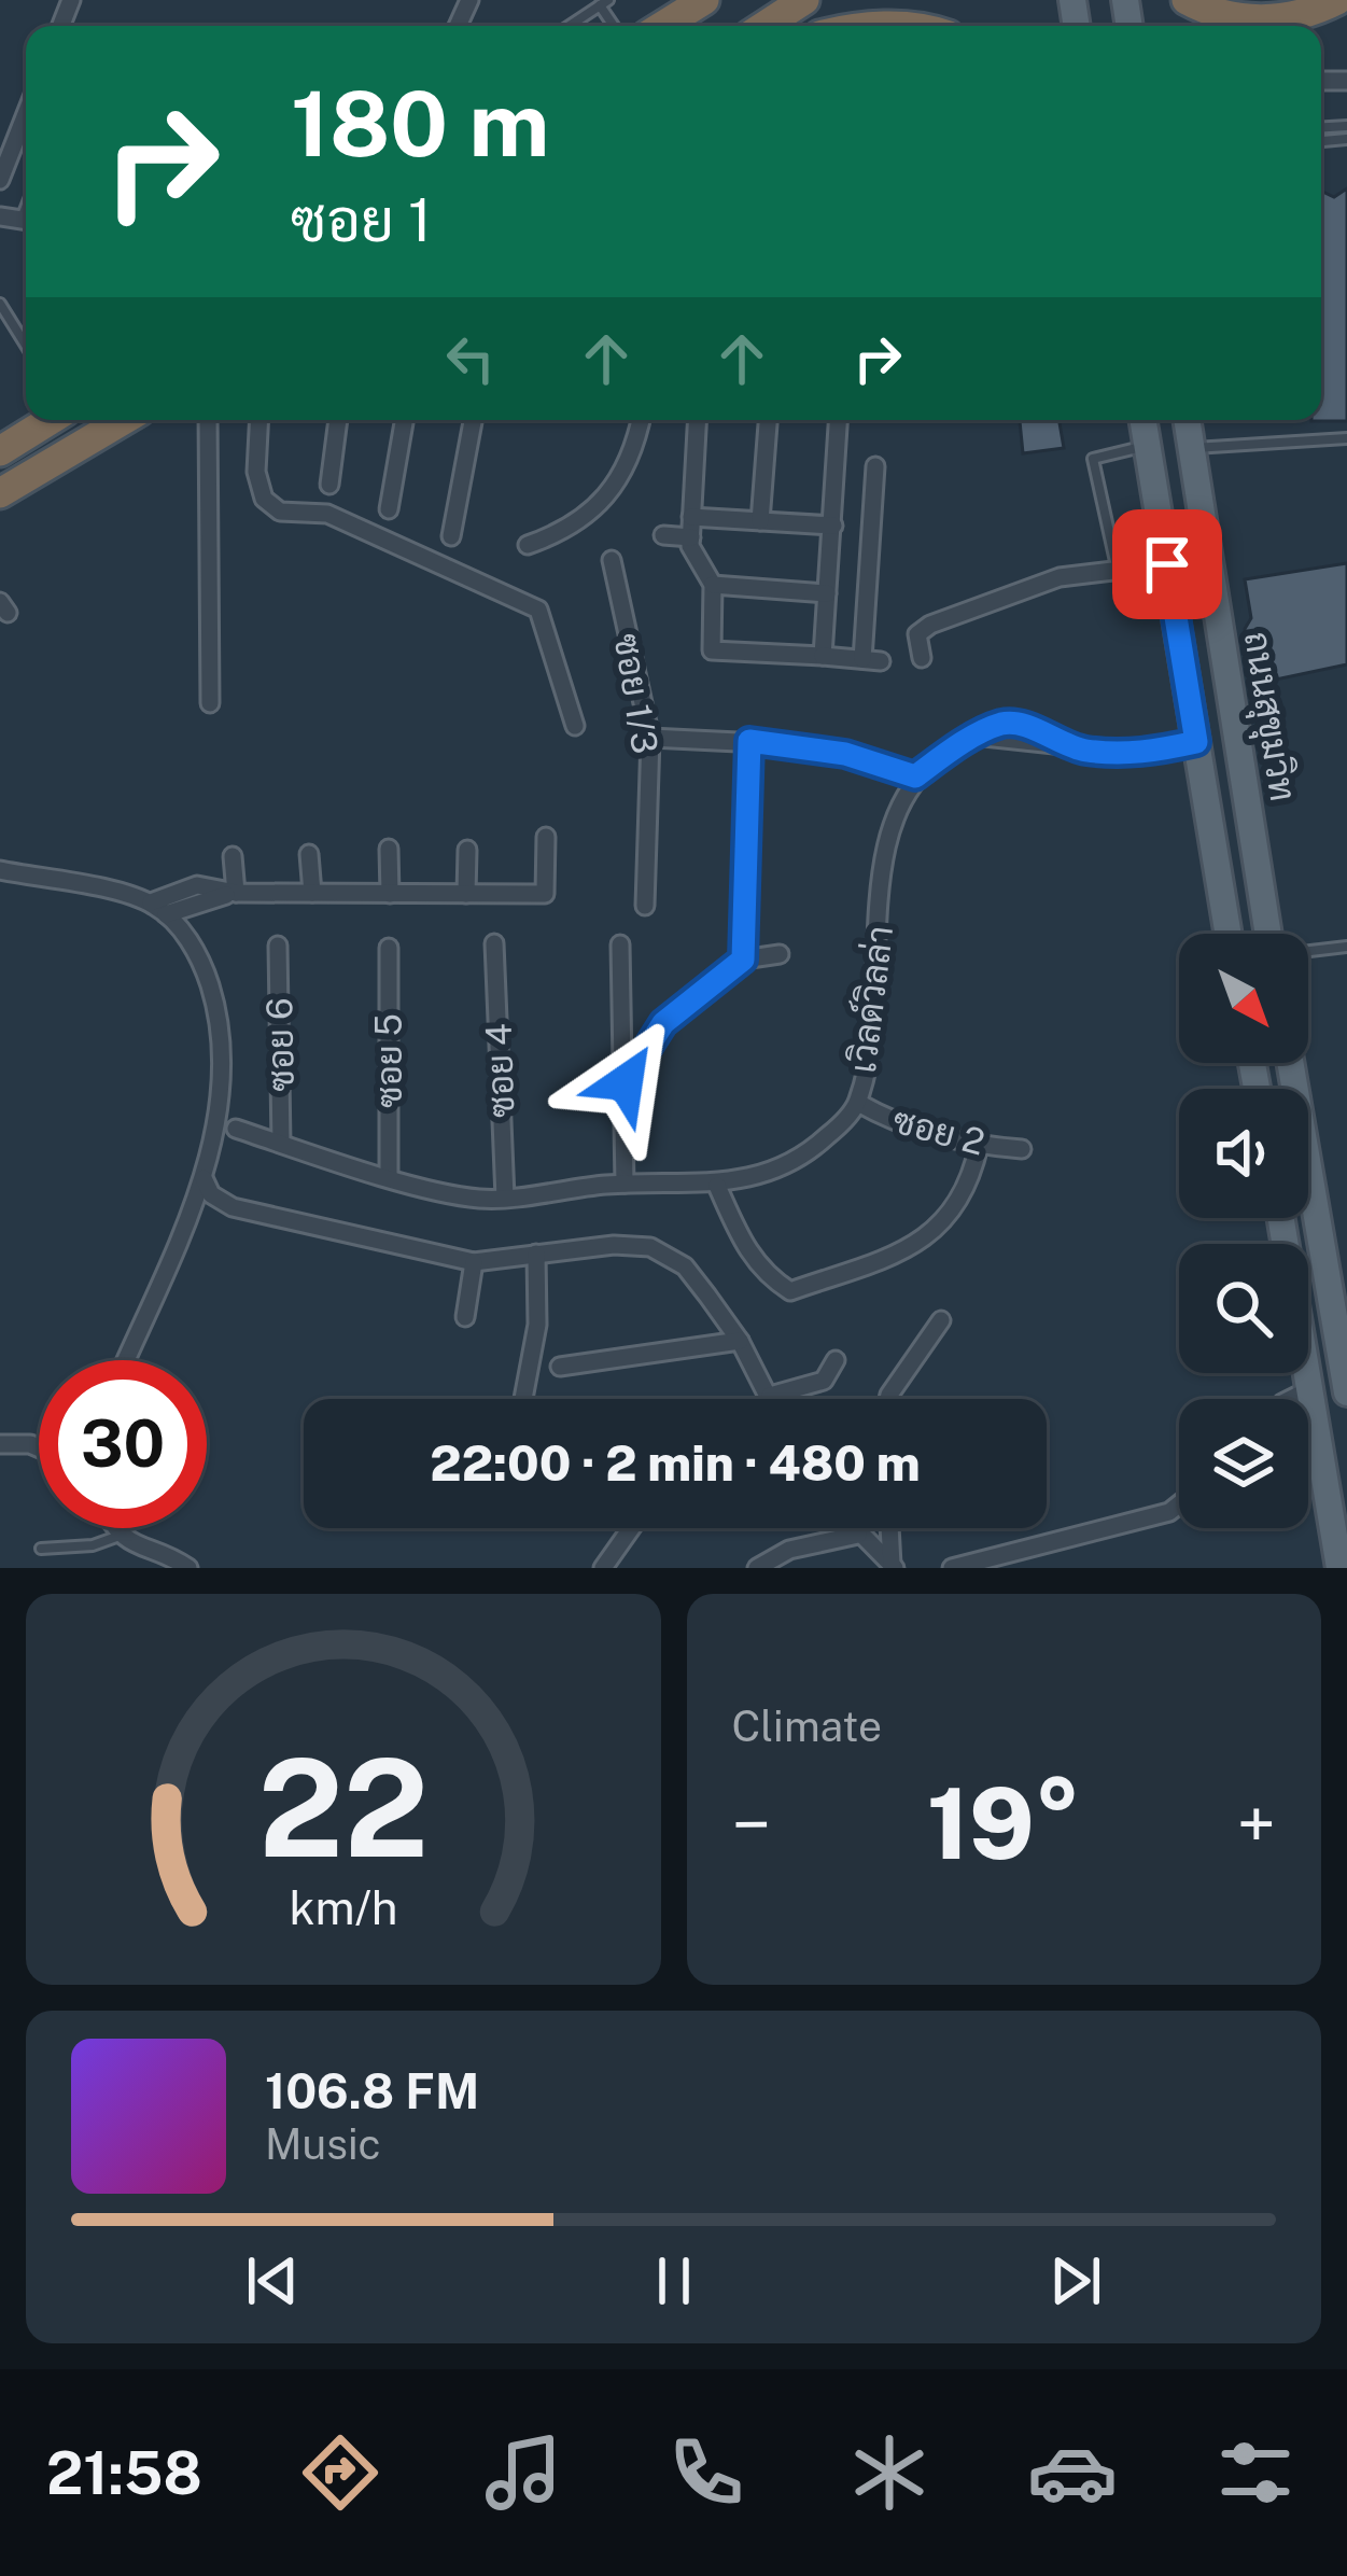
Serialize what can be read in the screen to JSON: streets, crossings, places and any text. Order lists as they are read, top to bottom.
{
  "streets": {
    "main road": ["ถนนสุขุมวิท"],
    "street": [
      "ซอย 1/3",
      "เวิลด์วิลล่า",
      "ซอย 6",
      "ซอย 5",
      "ซอย 4",
      "ซอย 2"
    ]
  },
  "crossings": [
    ["เวิลด์วิลล่า", "ซอย 6"],
    ["เวิลด์วิลล่า", "ซอย 5"],
    ["เวิลด์วิลล่า", "ซอย 4"],
    ["เวิลด์วิลล่า", "ซอย 2"]
  ],
  "north": "bottom right",
  "page": {
    "turn": ["180 m", "ซอย 1"],
    "limit": "30",
    "trip": "22:00 · 2 min · 480 m",
    "tile": "Climate",
    "heat": ["−", "19°", "+"],
    "song": ["106.8 FM", "Music"],
    "tabs": "21:58",
    "gauge": ["22", "km/h"]
  }
}
